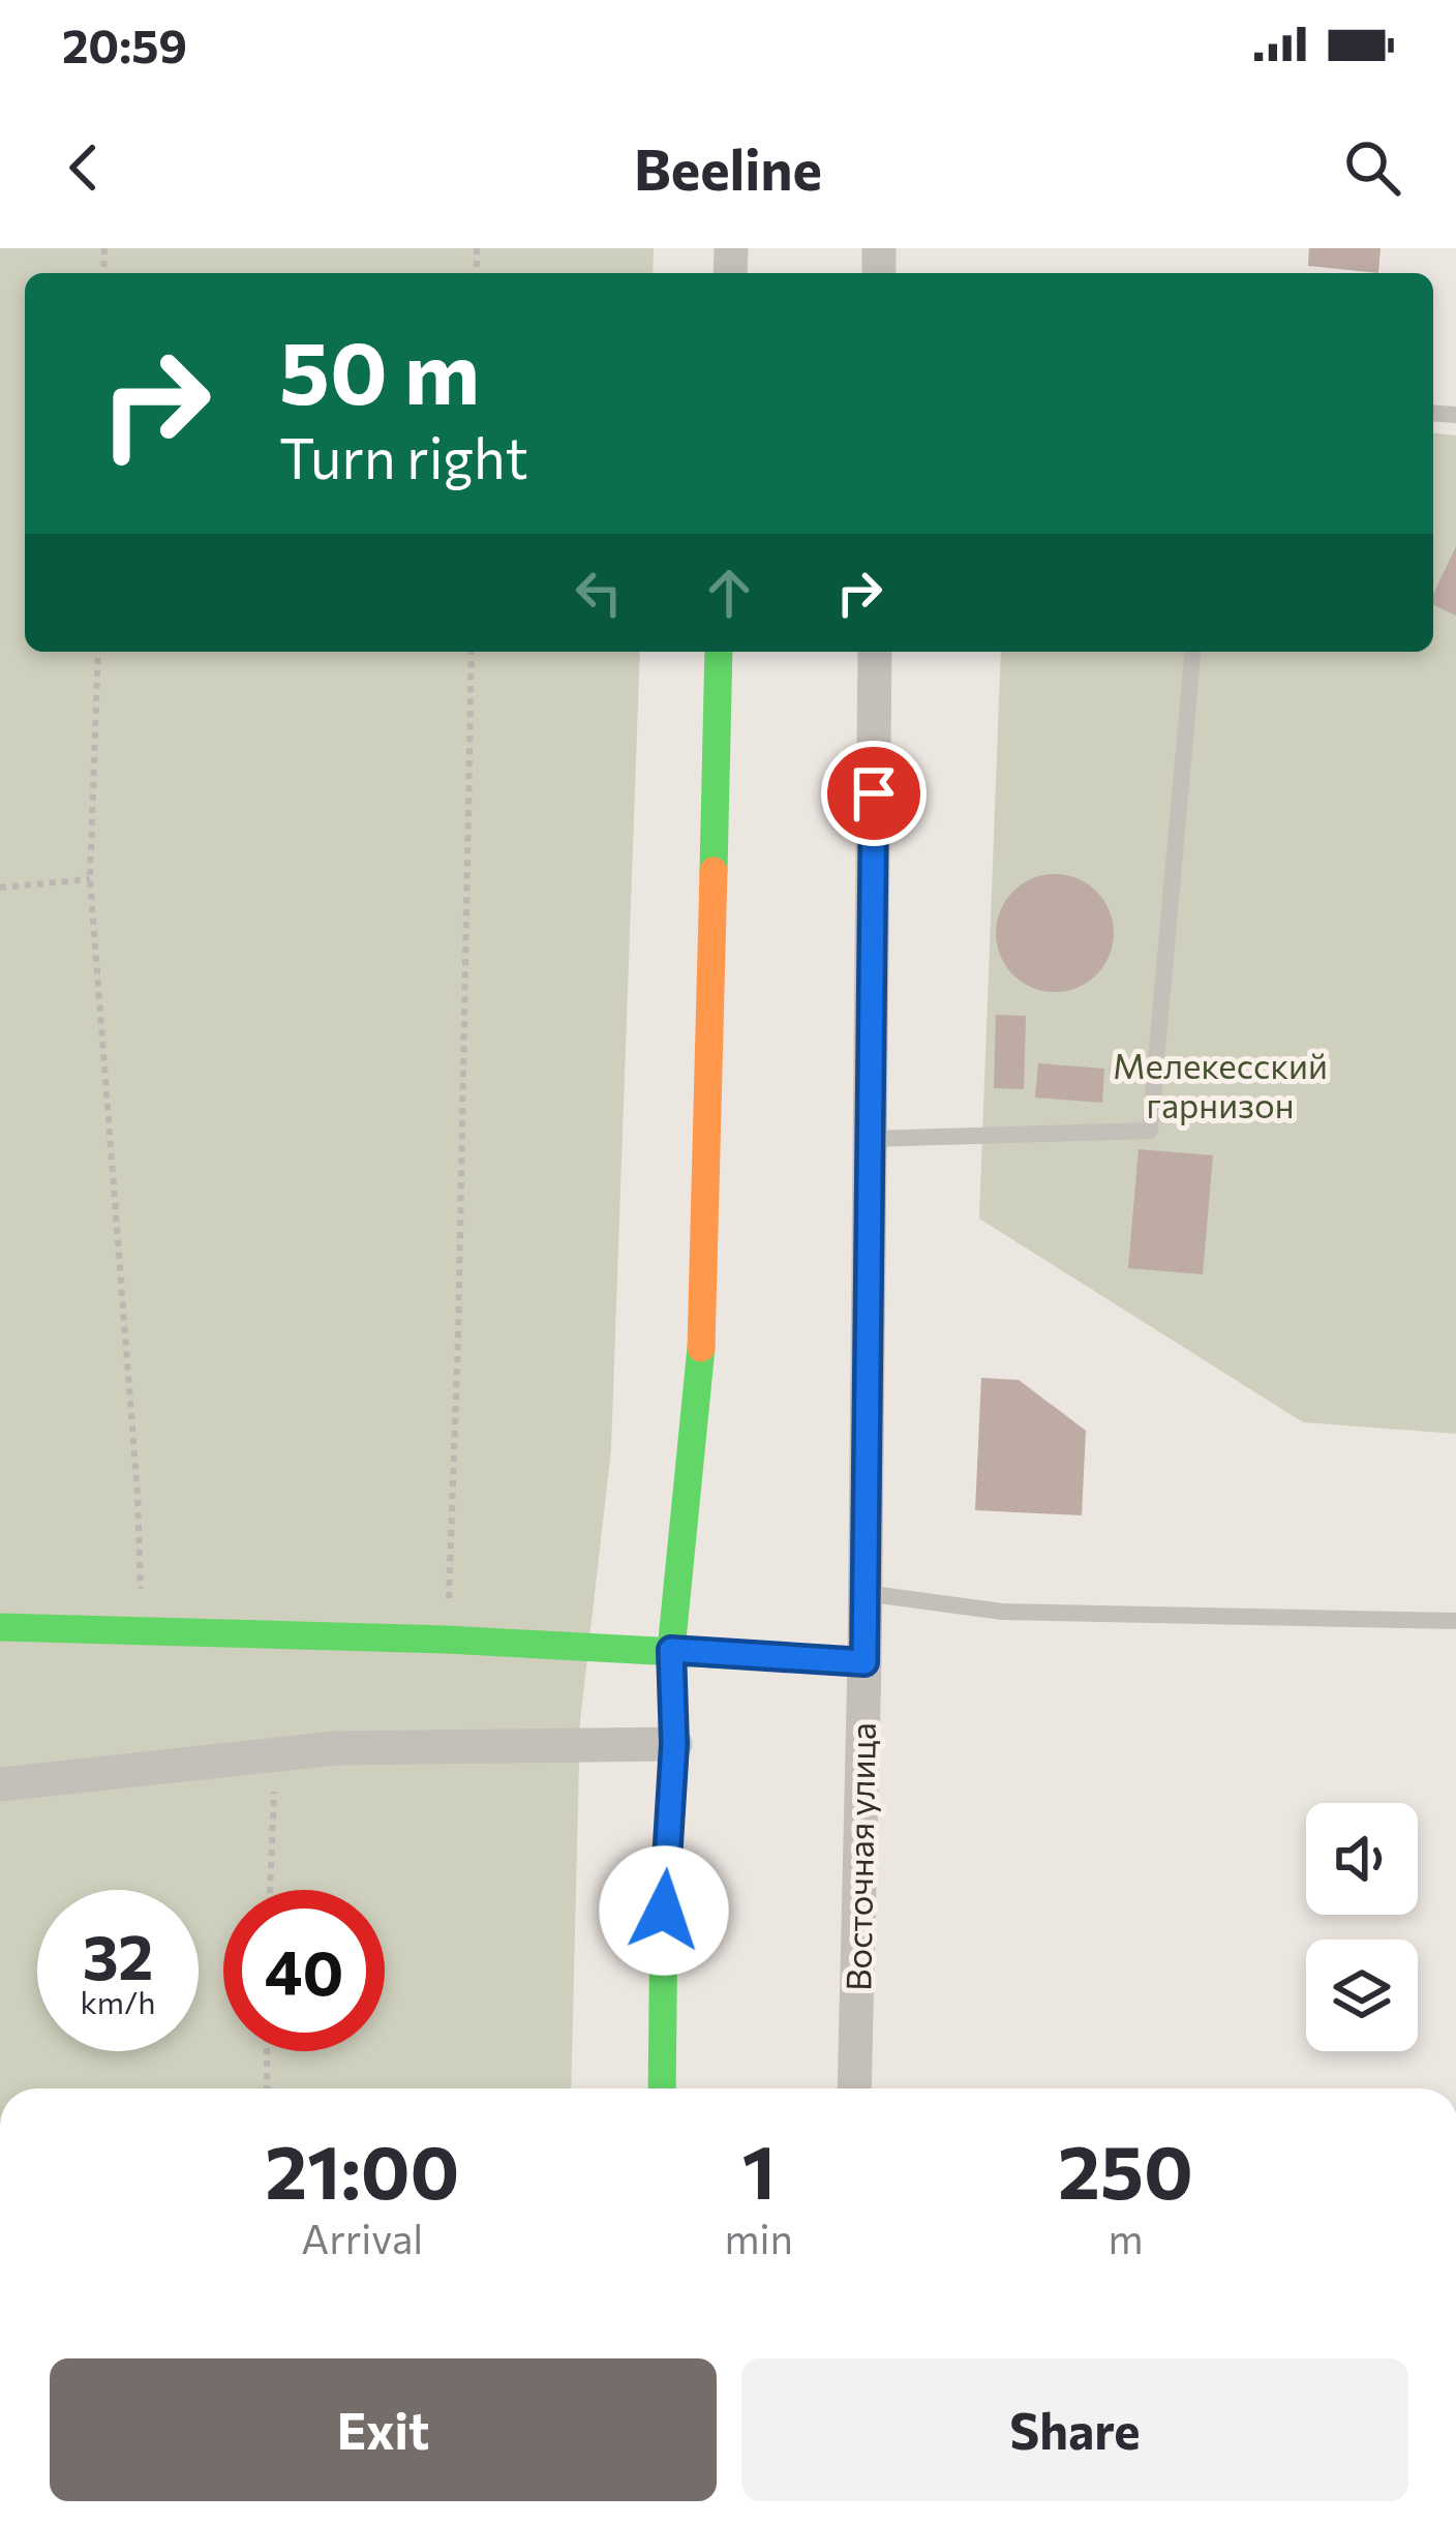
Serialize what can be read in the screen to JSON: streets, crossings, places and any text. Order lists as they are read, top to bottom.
{
  "streets": {
    "street": ["Восточная улица"]
  },
  "parks": ["Мелекесский гарнизон"],
  "page": {
    "status": "20:59",
    "header": "Beeline",
    "turn": ["50 m", "Turn right"],
    "speed": "32 km/h",
    "limit": "40",
    "eta": [
      "21:00",
      "Arrival",
      "1",
      "min",
      "250",
      "m"
    ],
    "buttons": ["Exit", "Share"]
  }
}
